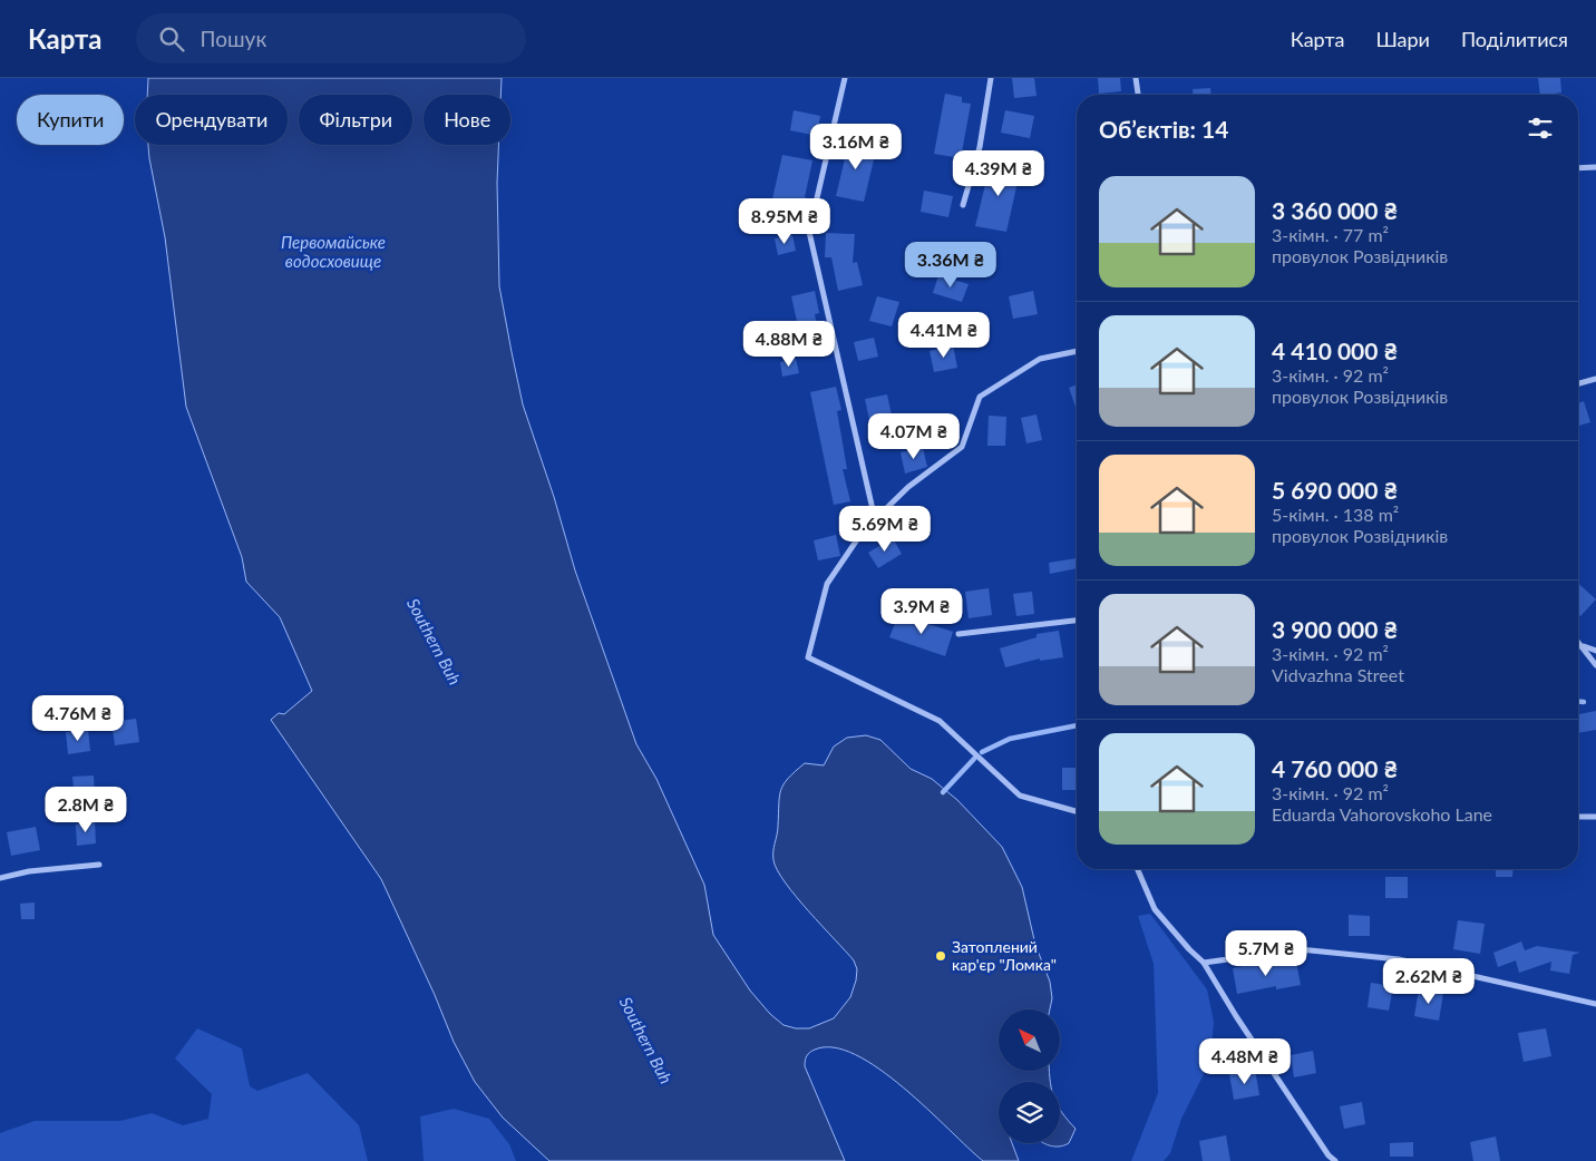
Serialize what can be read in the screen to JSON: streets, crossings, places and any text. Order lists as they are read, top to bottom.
{
  "water": ["Первомайське водосховище", "Southern Buh"],
  "places": ["Затоплений кар'єр \"Ломка\""],
  "north": "top left",
  "page": {
    "header": "Карта",
    "search": "Пошук",
    "nav": ["Карта", "Шари", "Поділитися"],
    "chip": [
      "Купити",
      "Орендувати",
      "Фільтри",
      "Нове"
    ],
    "heading": "Об’єктів: 14",
    "price": [
      "3.16M ₴",
      "4.39M ₴",
      "8.95M ₴",
      "3.36M ₴",
      "4.41M ₴",
      "4.88M ₴",
      "4.07M ₴",
      "5.69M ₴",
      "3.9M ₴",
      "4.76M ₴",
      "2.8M ₴",
      "5.7M ₴",
      "2.62M ₴",
      "4.48M ₴"
    ],
    "list": [
      {
        "name": "3 360 000 ₴",
        "note": "3-кімн. · 77 m² · провулок Розвідників"
      },
      {
        "name": "4 410 000 ₴",
        "note": "3-кімн. · 92 m² · провулок Розвідників"
      },
      {
        "name": "5 690 000 ₴",
        "note": "5-кімн. · 138 m² · провулок Розвідників"
      },
      {
        "name": "3 900 000 ₴",
        "note": "3-кімн. · 92 m² · Vidvazhna Street"
      },
      {
        "name": "4 760 000 ₴",
        "note": "3-кімн. · 92 m² · Eduarda Vahorovskoho Lane"
      }
    ]
  }
}
